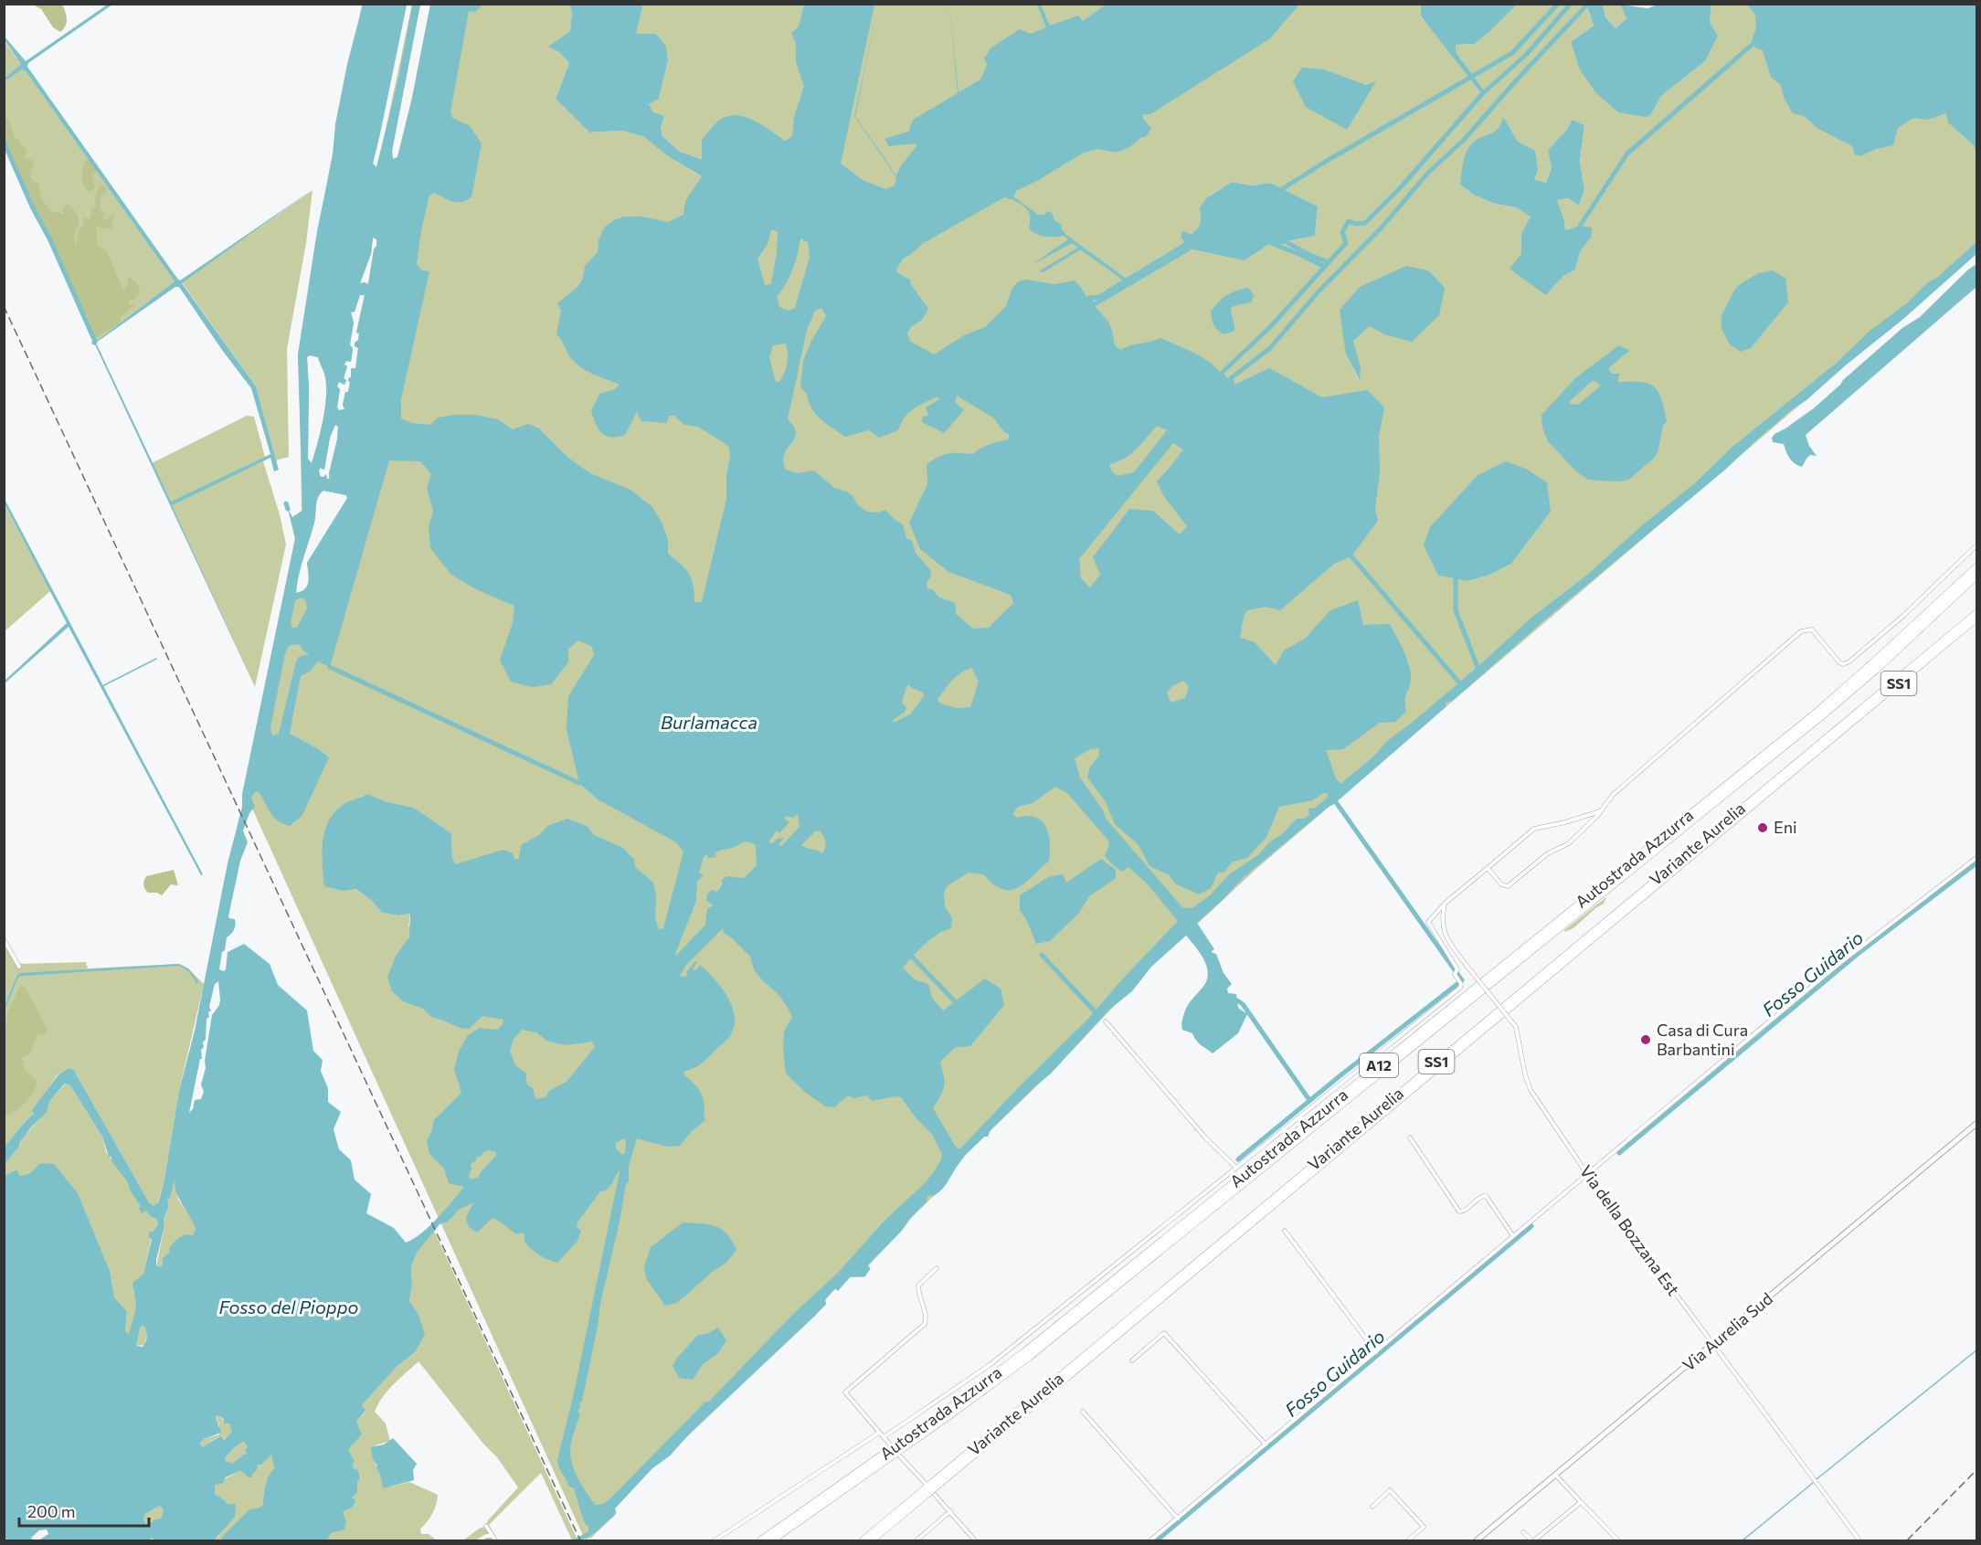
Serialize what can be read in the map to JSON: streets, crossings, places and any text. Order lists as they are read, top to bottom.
{
  "streets": {
    "highway": [
      "SS1",
      "Variante Aurelia",
      "Autostrada Azzurra",
      "A12"
    ],
    "main road": ["Via Aurelia Sud"],
    "street": ["Via della Bozzana Est"]
  },
  "crossings": [
    ["Via della Bozzana Est", "Via Aurelia Sud"]
  ],
  "water": ["Burlamacca", "Fosso Guidario", "Fosso del Pioppo"],
  "places": ["Eni", "Casa di Cura Barbantini"],
  "scale_bar": "200 m"
}
